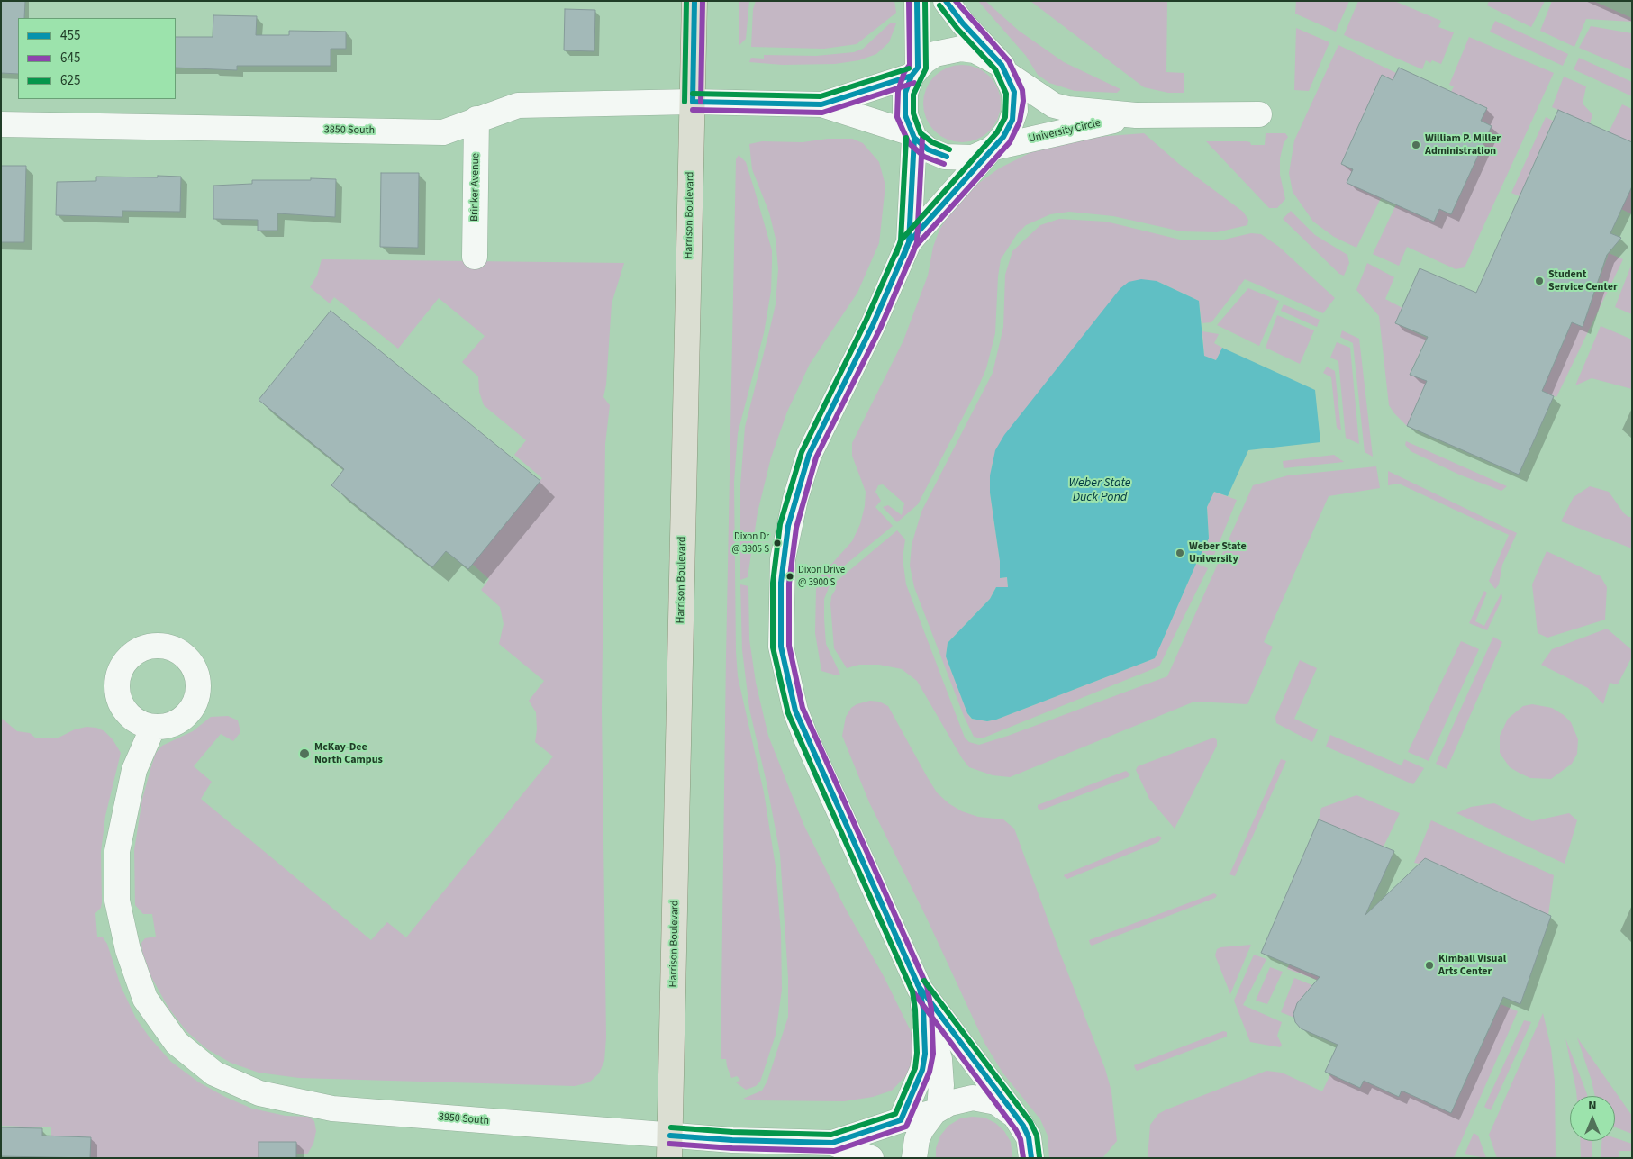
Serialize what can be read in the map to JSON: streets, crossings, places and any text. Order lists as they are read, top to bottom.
{
  "streets": {
    "main road": ["Harrison Boulevard"],
    "street": [
      "3850 South",
      "University Circle",
      "Brinker Avenue",
      "3950 South"
    ]
  },
  "crossings": [
    ["3850 South", "Brinker Avenue"],
    ["3850 South", "Harrison Boulevard"],
    ["Harrison Boulevard", "3950 South"]
  ],
  "water": ["Weber State Duck Pond"],
  "places": [
    "William P. Miller Administration",
    "Student Service Center",
    "Dixon Dr @ 3905 S",
    "Weber State University",
    "Dixon Drive @ 3900 S",
    "McKay-Dee North Campus",
    "Kimball Visual Arts Center"
  ],
  "lines": ["transit line 455", "transit line 645", "transit line 625"],
  "legend": ["455", "645", "625"],
  "north": "top"
}
